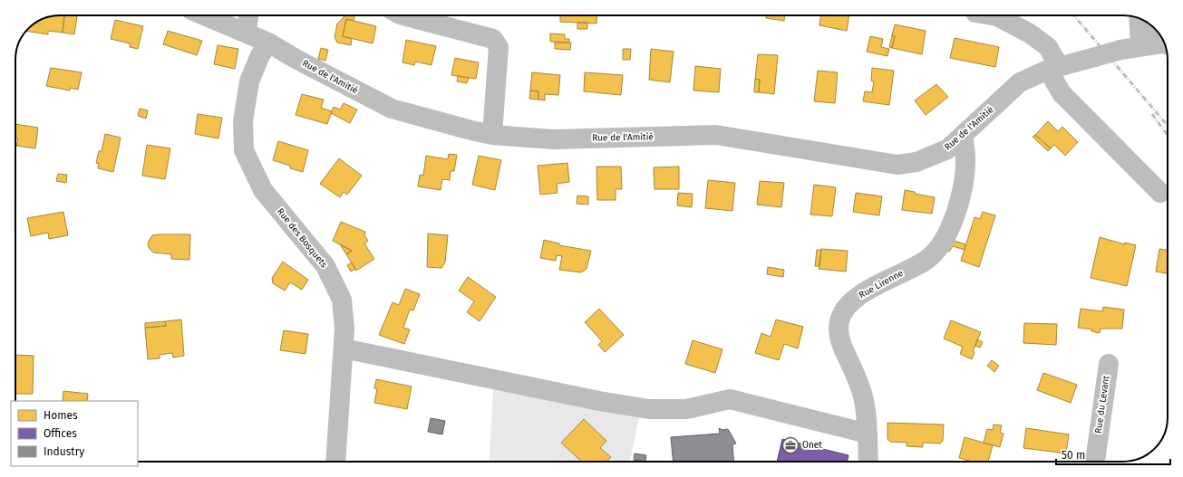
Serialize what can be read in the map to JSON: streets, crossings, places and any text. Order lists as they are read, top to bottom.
{
  "streets": {
    "street": [
      "Rue de l'Amitié",
      "Rue des Bosquets",
      "Rue Lirenne",
      "Rue du Levant"
    ]
  },
  "crossings": [
    ["Rue de l'Amitié", "Rue des Bosquets"],
    ["Rue de l'Amitié", "Rue Lirenne"]
  ],
  "places": {
    "office": ["Onet"]
  },
  "legend": ["Homes", "Offices", "Industry"],
  "scale_bar": "50 m"
}
